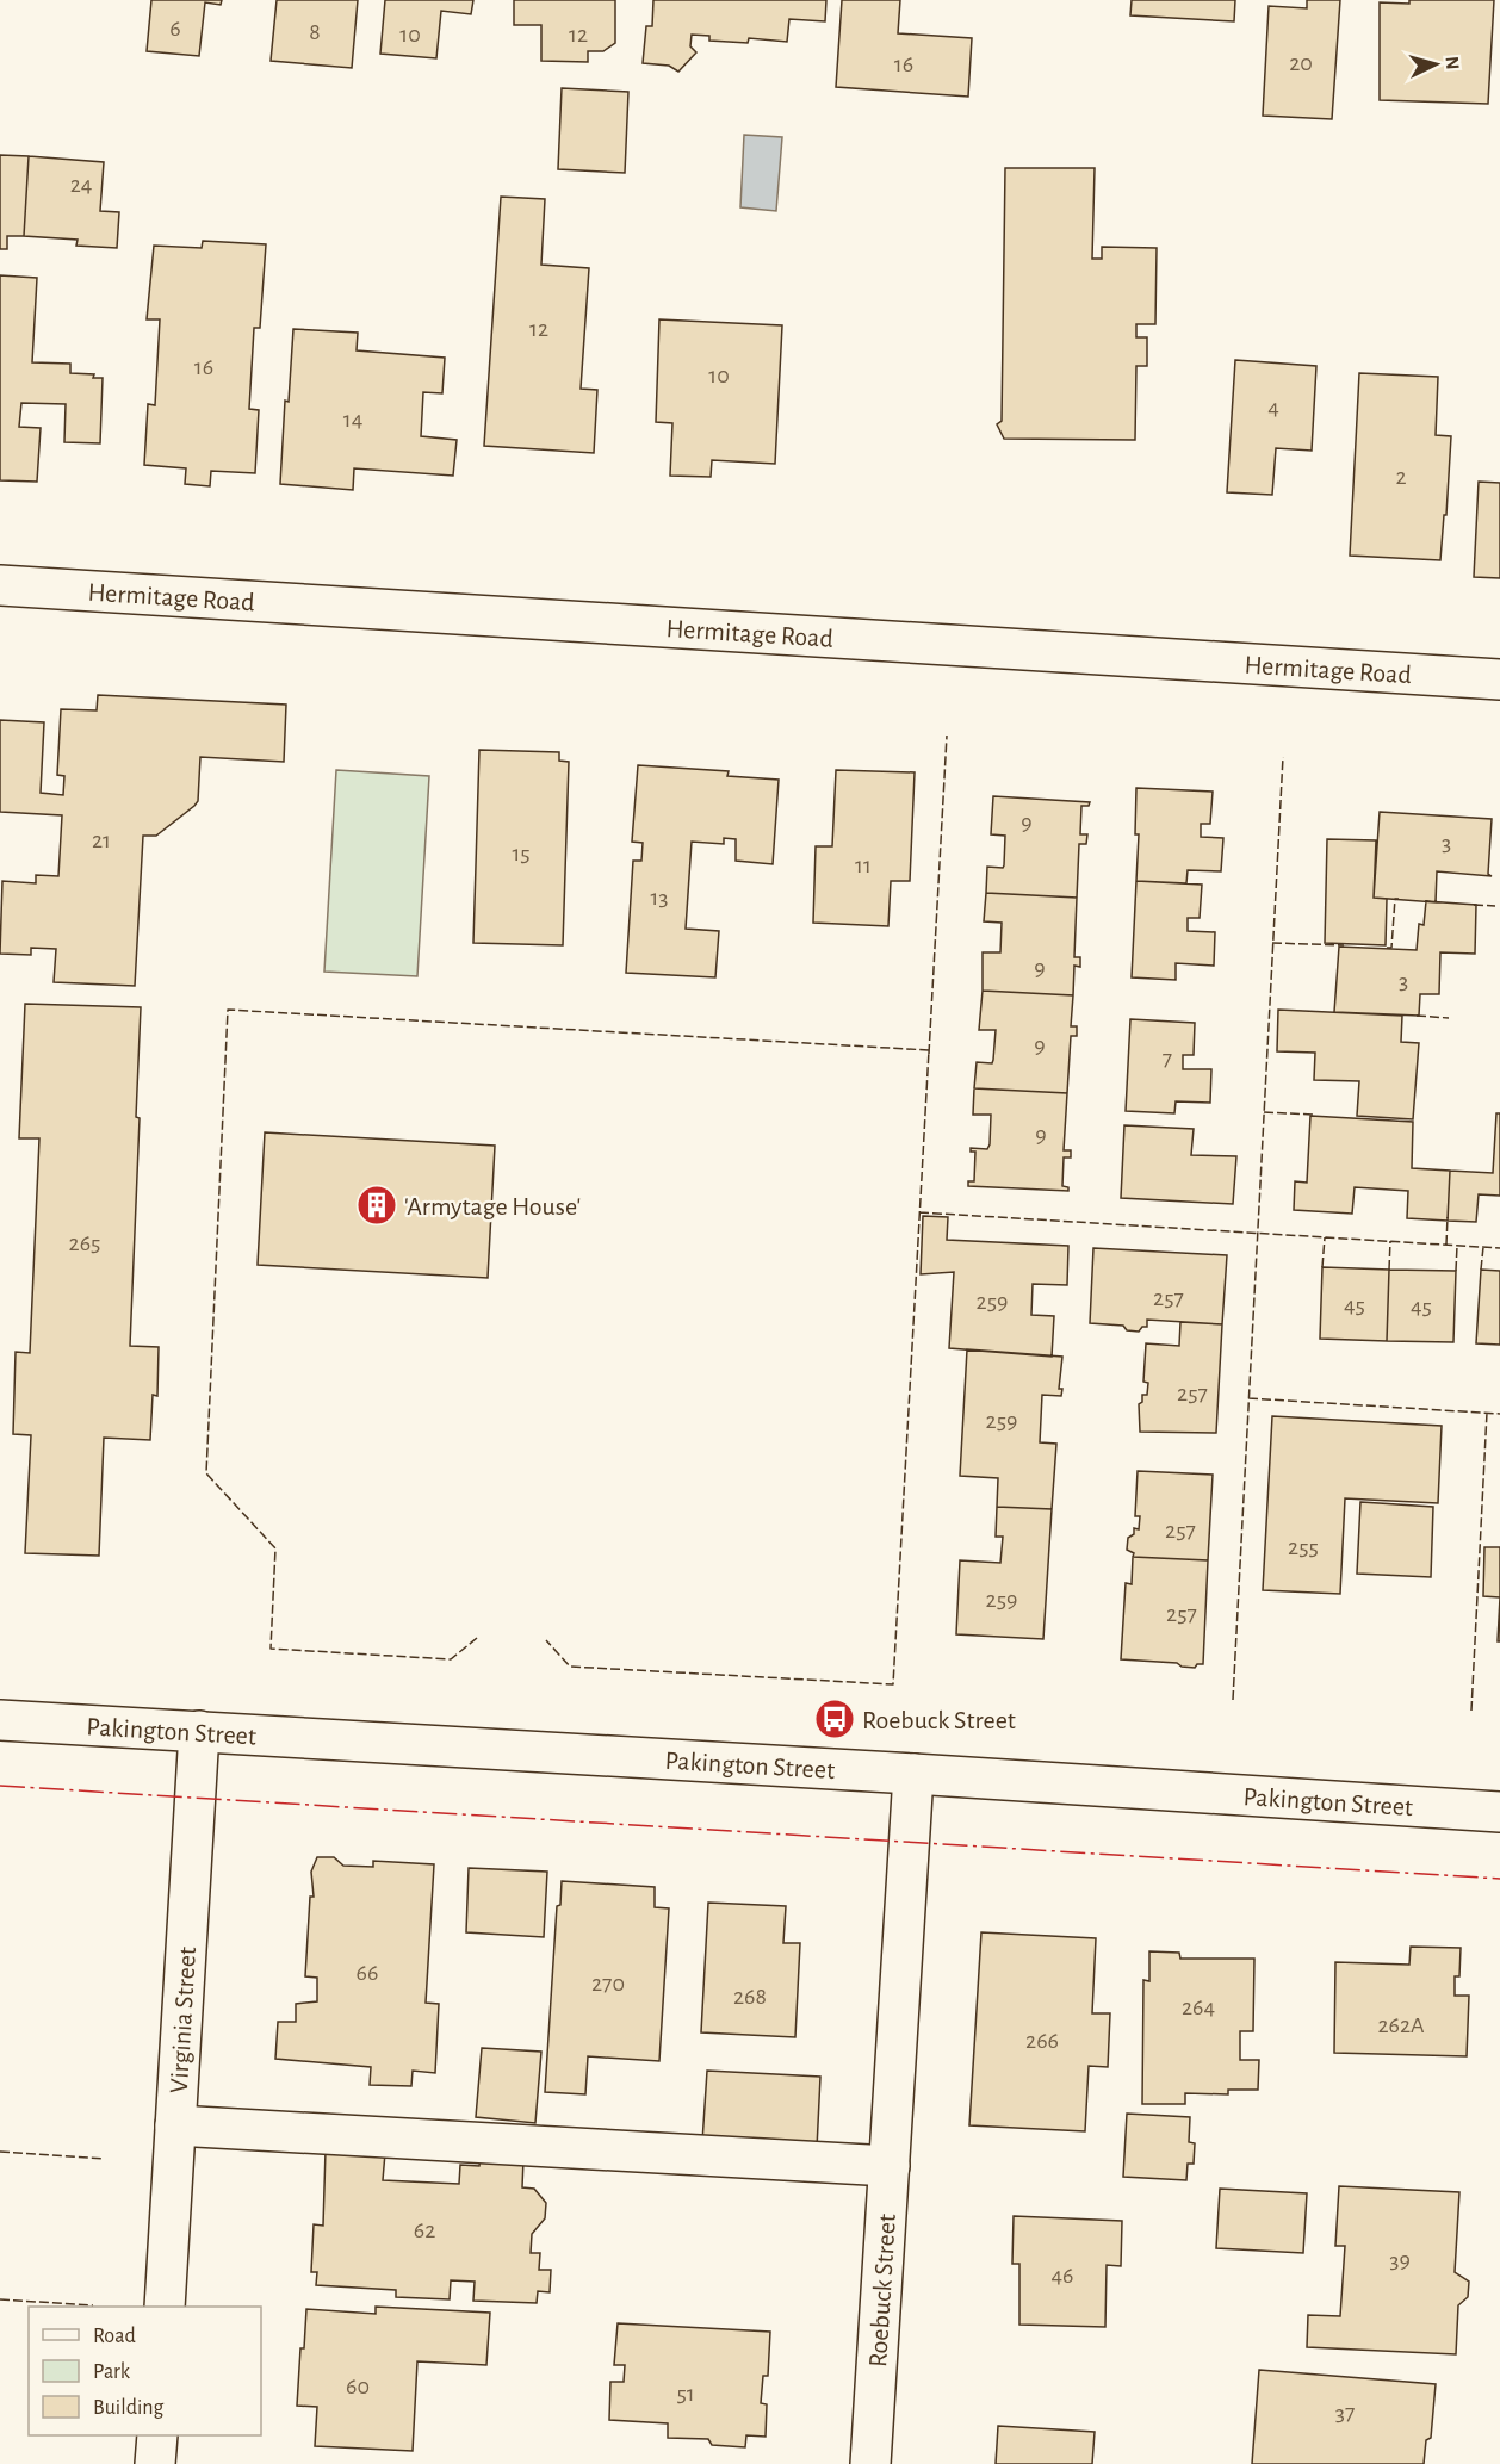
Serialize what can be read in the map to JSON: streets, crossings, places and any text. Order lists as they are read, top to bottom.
{
  "streets": {
    "street": [
      "Hermitage Road",
      "Pakington Street",
      "Virginia Street",
      "Roebuck Street"
    ]
  },
  "crossings": [
    ["Pakington Street", "Virginia Street"],
    ["Pakington Street", "Roebuck Street"]
  ],
  "places": {
    "building": ["'Armytage House'"],
    "bus stop": ["Roebuck Street"]
  },
  "house_numbers": [
    "6",
    "8",
    "10",
    "12",
    "20",
    "16",
    "24",
    "12",
    "16",
    "10",
    "4",
    "14",
    "2",
    "9",
    "21",
    "3",
    "15",
    "11",
    "13",
    "9",
    "3",
    "9",
    "7",
    "9",
    "265",
    "257",
    "259",
    "45",
    "45",
    "257",
    "259",
    "257",
    "255",
    "259",
    "257",
    "66",
    "270",
    "268",
    "264",
    "262A",
    "266",
    "62",
    "39",
    "46",
    "60",
    "51",
    "37"
  ],
  "legend": ["Road", "Park", "Building"],
  "north": "right"
}
